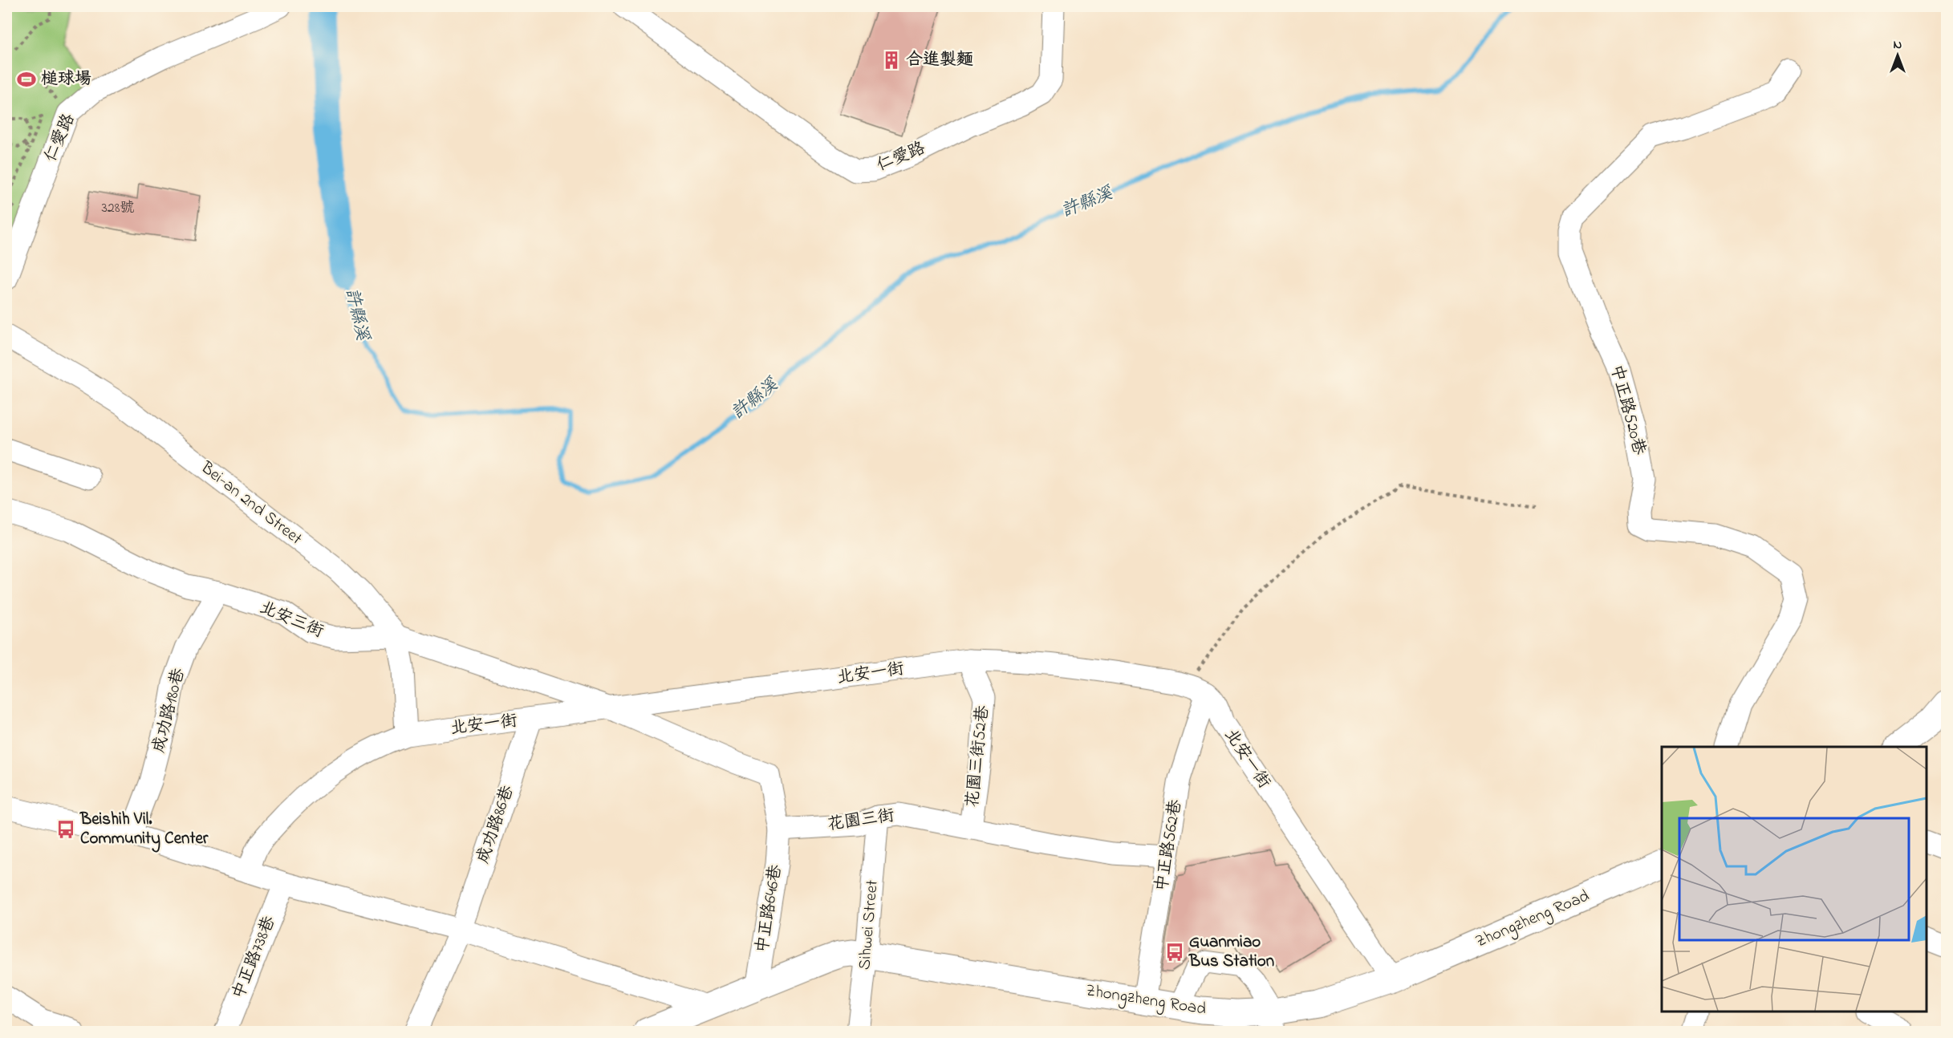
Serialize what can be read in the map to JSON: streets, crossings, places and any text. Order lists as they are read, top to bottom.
{
  "streets": {
    "main road": ["Zhongzheng Road"],
    "street": [
      "仁愛路",
      "中正路520巷",
      "Bei-an 2nd Street",
      "北安三街",
      "北安一街",
      "成功路180巷",
      "花園三街52巷",
      "花園三街",
      "成功路86巷",
      "中正路562巷",
      "中正路646巷",
      "Sihwei Street",
      "中正路738巷"
    ]
  },
  "crossings": [
    ["Bei-an 2nd Street", "北安三街"],
    ["Bei-an 2nd Street", "北安一街"],
    ["北安三街", "北安一街"],
    ["北安三街", "成功路180巷"],
    ["北安一街", "花園三街52巷"],
    ["北安一街", "成功路86巷"],
    ["北安一街", "中正路562巷"],
    ["北安一街", "Zhongzheng Road"],
    ["花園三街52巷", "花園三街"],
    ["花園三街", "中正路562巷"],
    ["花園三街", "中正路646巷"],
    ["花園三街", "Sihwei Street"],
    ["中正路562巷", "Zhongzheng Road"],
    ["中正路646巷", "Zhongzheng Road"],
    ["Zhongzheng Road", "Sihwei Street"]
  ],
  "water": ["許縣溪"],
  "places": {
    "building": ["合進製麵"],
    "sports": ["槌球場"],
    "bus stop": ["Beishih Vil. Community Center", "Guanmiao Bus Station"]
  },
  "house_numbers": ["328號"],
  "north": "top"
}
